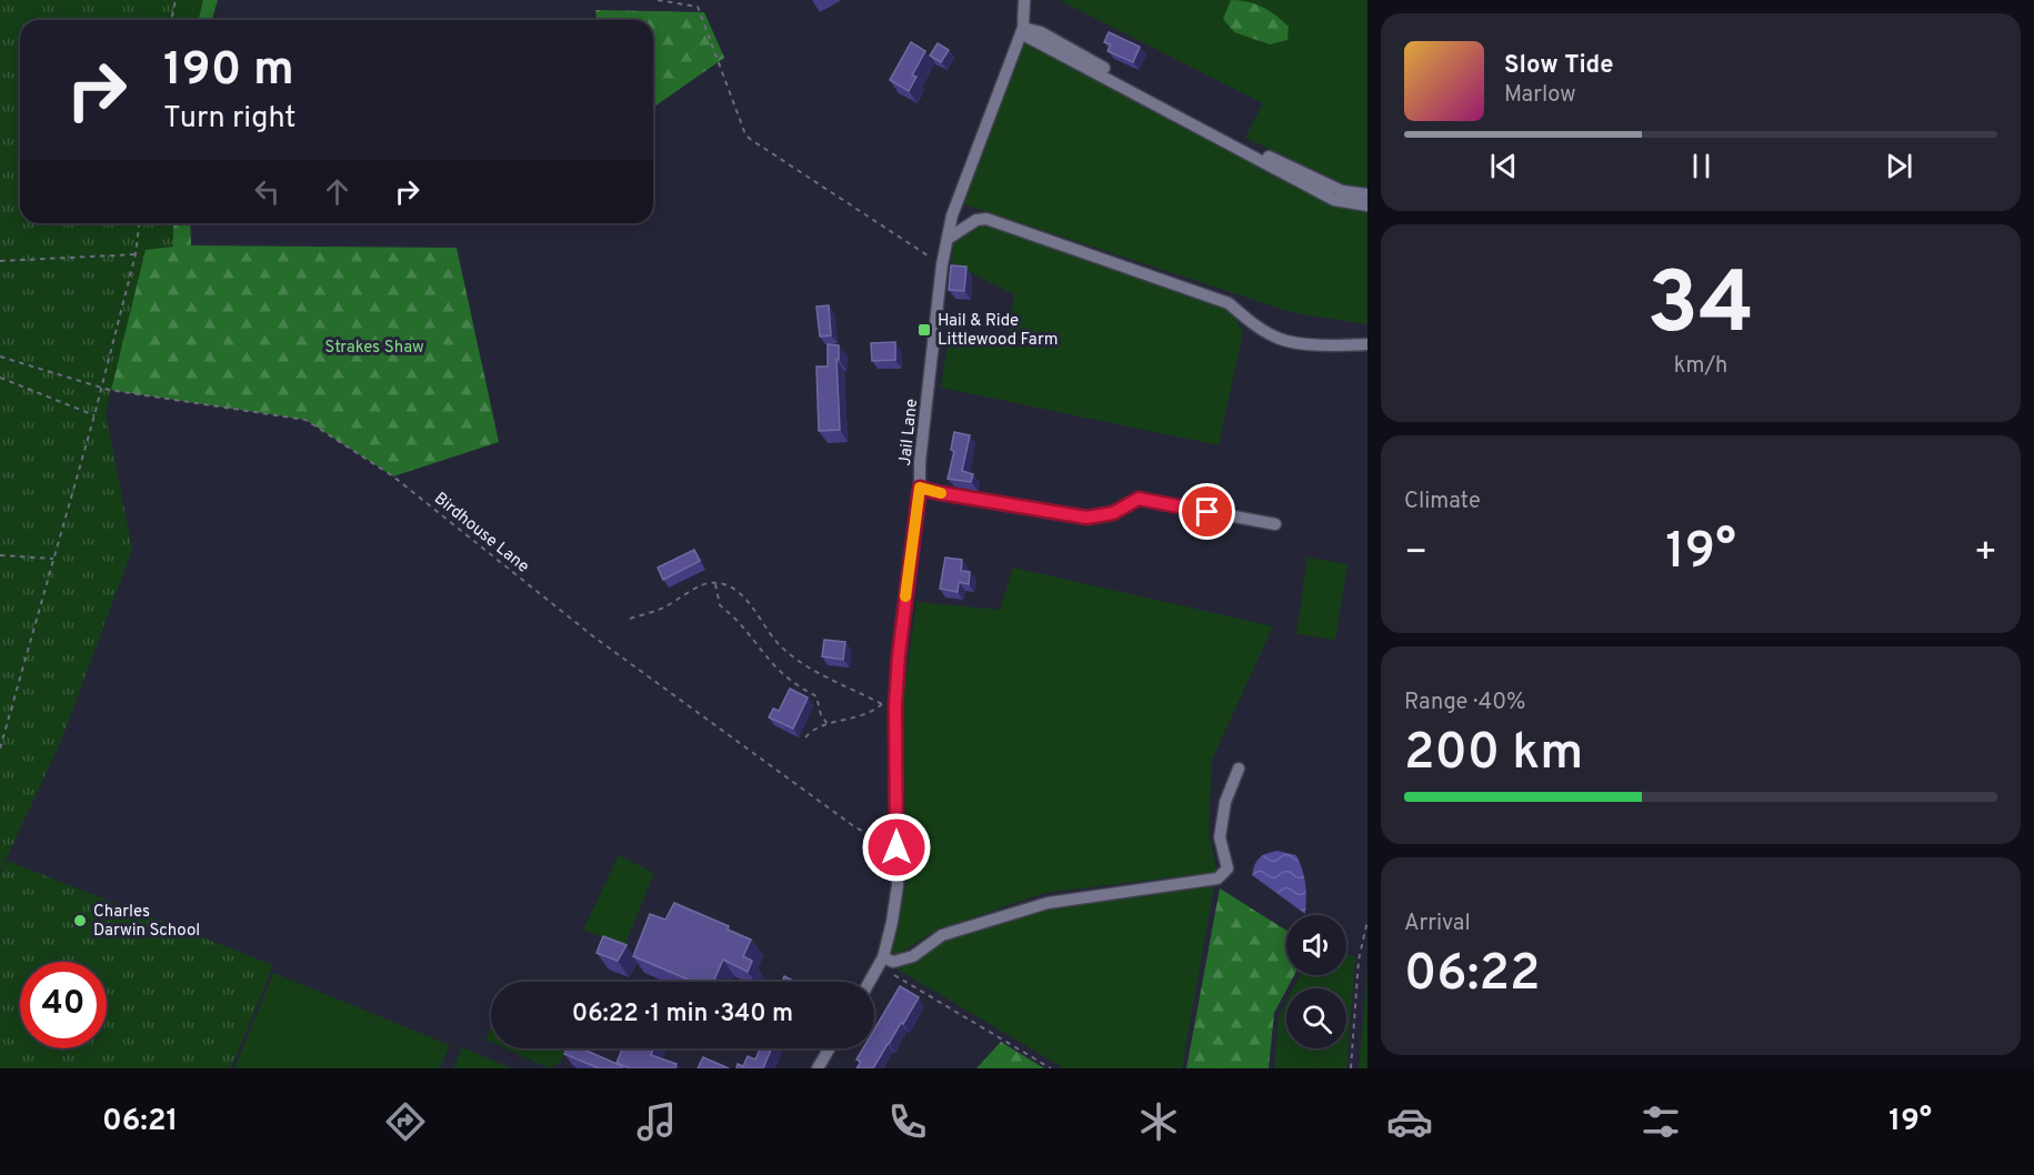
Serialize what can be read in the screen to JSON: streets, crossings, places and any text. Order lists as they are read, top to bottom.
{
  "streets": {
    "street": ["Jail Lane"],
    "path": ["Birdhouse Lane"]
  },
  "crossings": [
    ["Jail Lane", "Birdhouse Lane"]
  ],
  "parks": ["Strakes Shaw"],
  "places": {
    "transit": ["Hail & Ride Littlewood Farm"],
    "other": ["Charles Darwin School"]
  },
  "page": {
    "turn": ["190 m", "Turn right"],
    "song": ["Slow Tide", "Marlow"],
    "tile": [
      ["34", "km/h"],
      "Climate",
      ["Range · 40%", "200 km"],
      ["Arrival", "06:22"]
    ],
    "heat": ["−", "19°", "+"],
    "limit": "40",
    "trip": "06:22 · 1 min · 340 m",
    "tabs": ["06:21", "19°"]
  }
}
